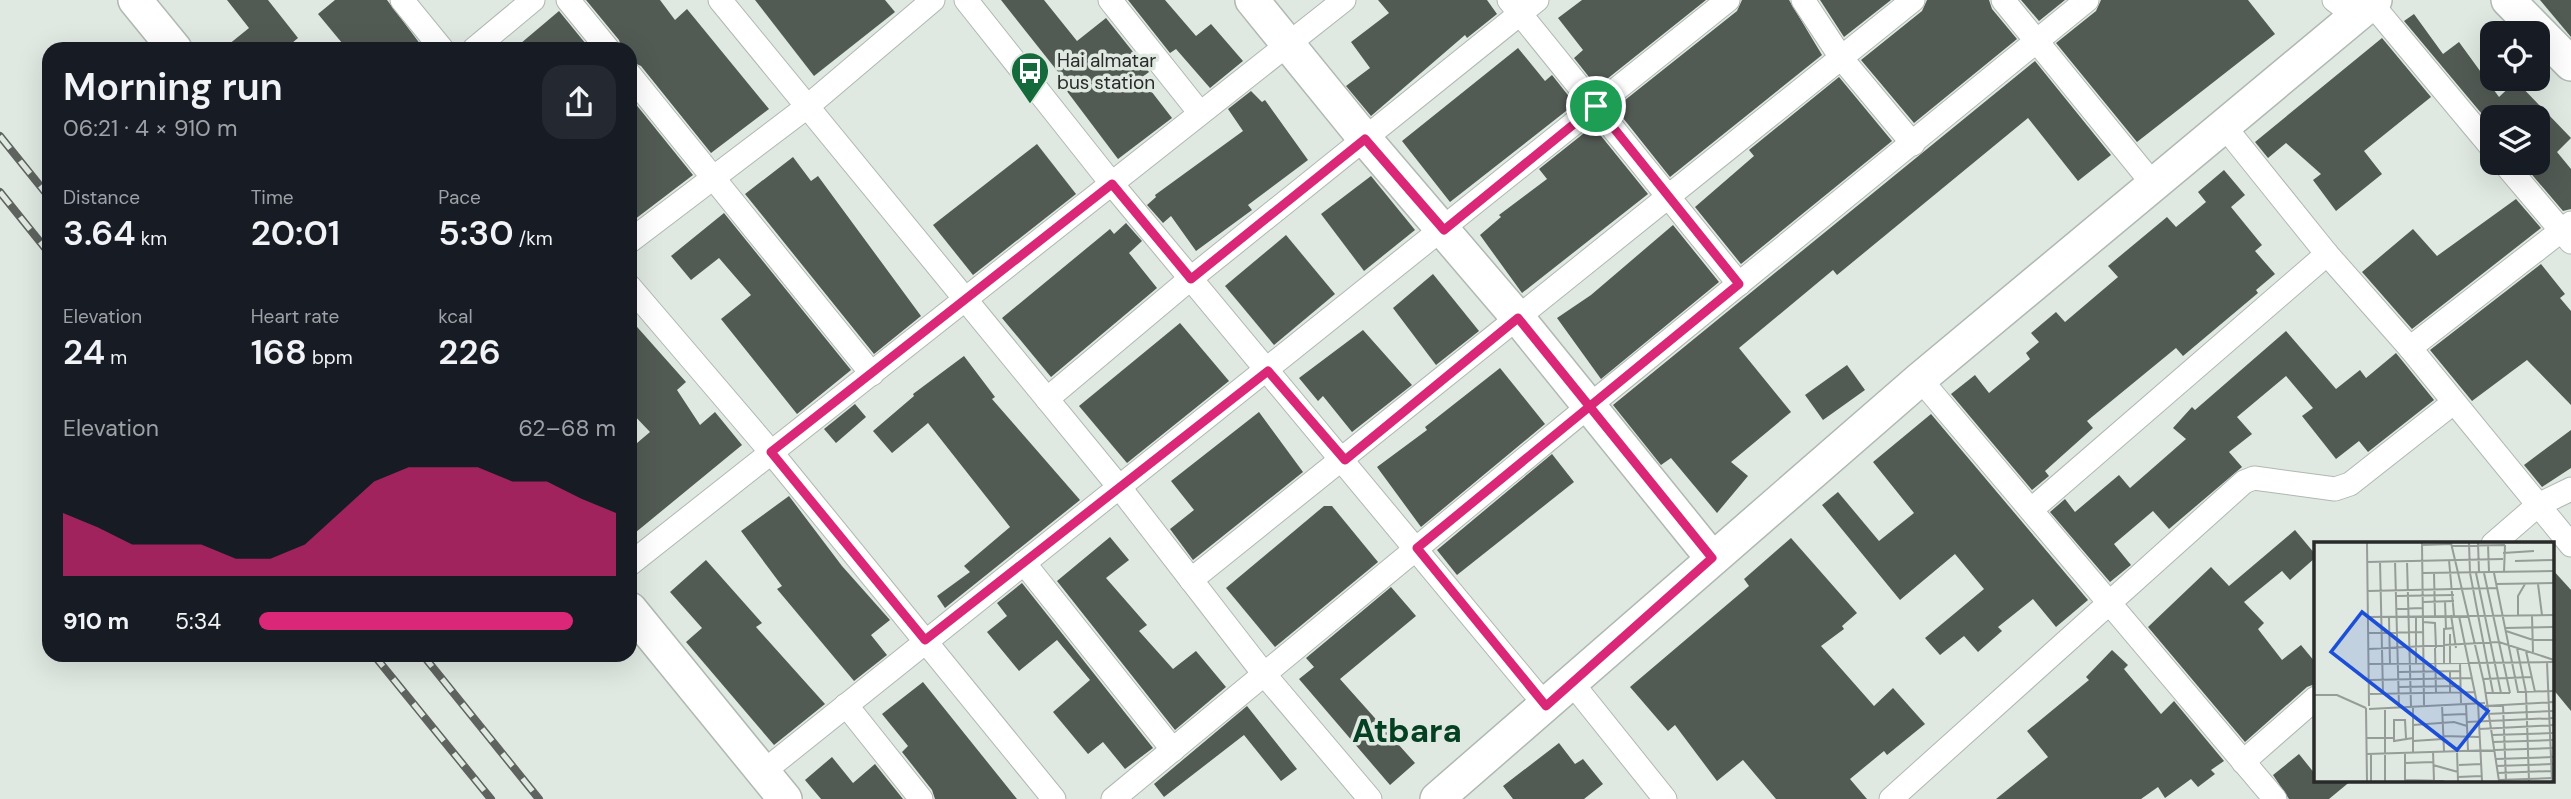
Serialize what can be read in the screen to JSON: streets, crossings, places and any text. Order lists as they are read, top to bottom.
{
  "districts": ["Atbara"],
  "places": {
    "bus stop": ["Hai almatar bus station"]
  },
  "page": {
    "heading": ["Morning run", "06:21 · 4 × 910 m"],
    "stats": [
      ["Distance", "3.64 km"],
      ["Time", "20:01"],
      ["Pace", "5:30 /km"],
      ["Elevation", "24 m"],
      ["Heart rate", "168 bpm"],
      ["kcal", "226"]
    ],
    "chart": ["Elevation", "62–68 m"],
    "list": [
      {
        "name": "910 m",
        "note": "5:34"
      }
    ]
  }
}
